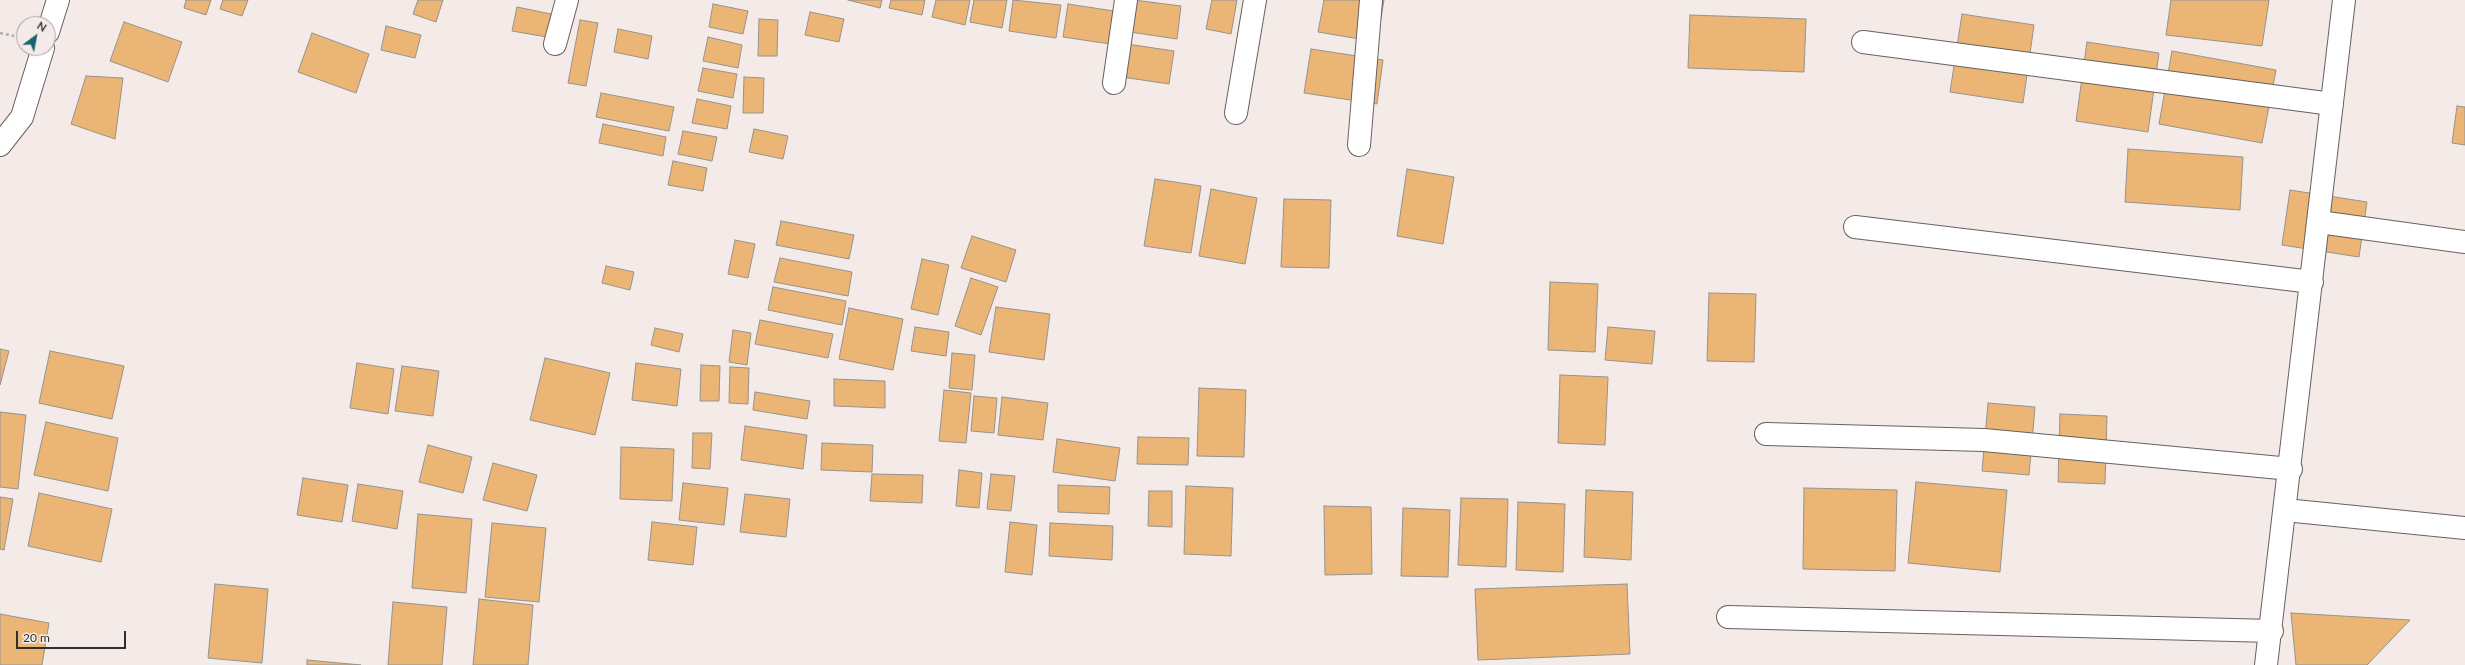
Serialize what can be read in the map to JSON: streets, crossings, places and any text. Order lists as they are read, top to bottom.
{
  "scale_bar": "20 m",
  "north": "top right"
}
